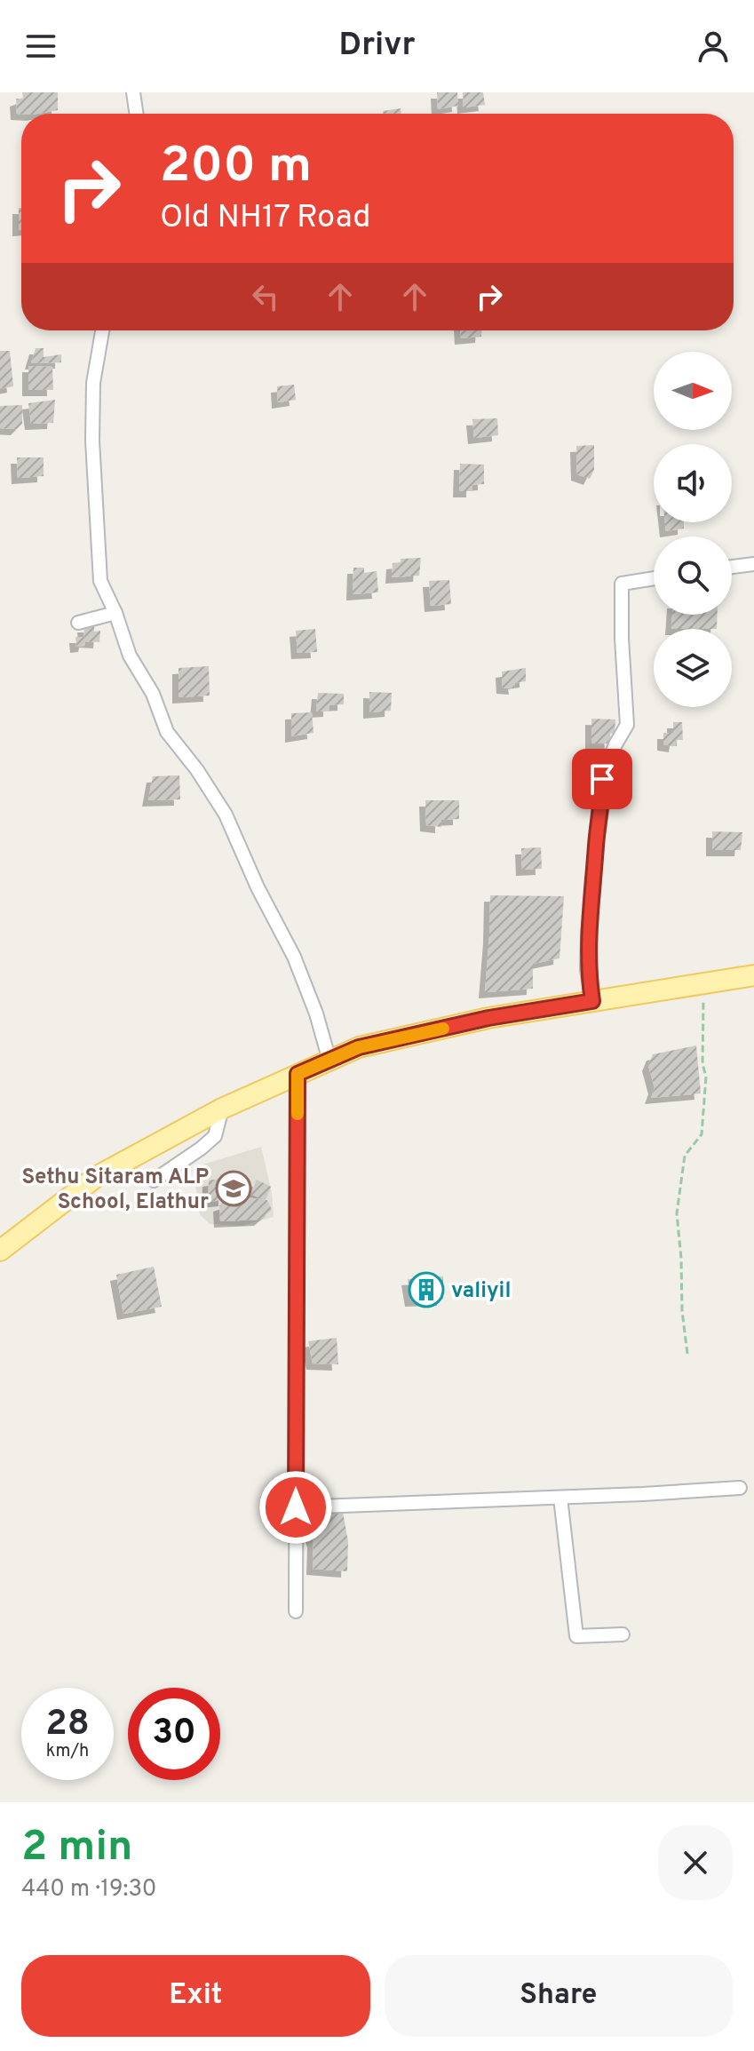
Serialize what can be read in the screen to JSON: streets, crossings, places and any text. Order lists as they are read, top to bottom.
{
  "places": {
    "school or university": ["Sethu Sitaram ALP School, Elathur"],
    "building": ["valiyil"]
  },
  "north": "right",
  "page": {
    "header": "Drivr",
    "turn": ["200 m", "Old NH17 Road"],
    "speed": "28 km/h",
    "limit": "30",
    "heading": ["2 min", "440 m · 19:30"],
    "buttons": ["Exit", "Share"]
  }
}
